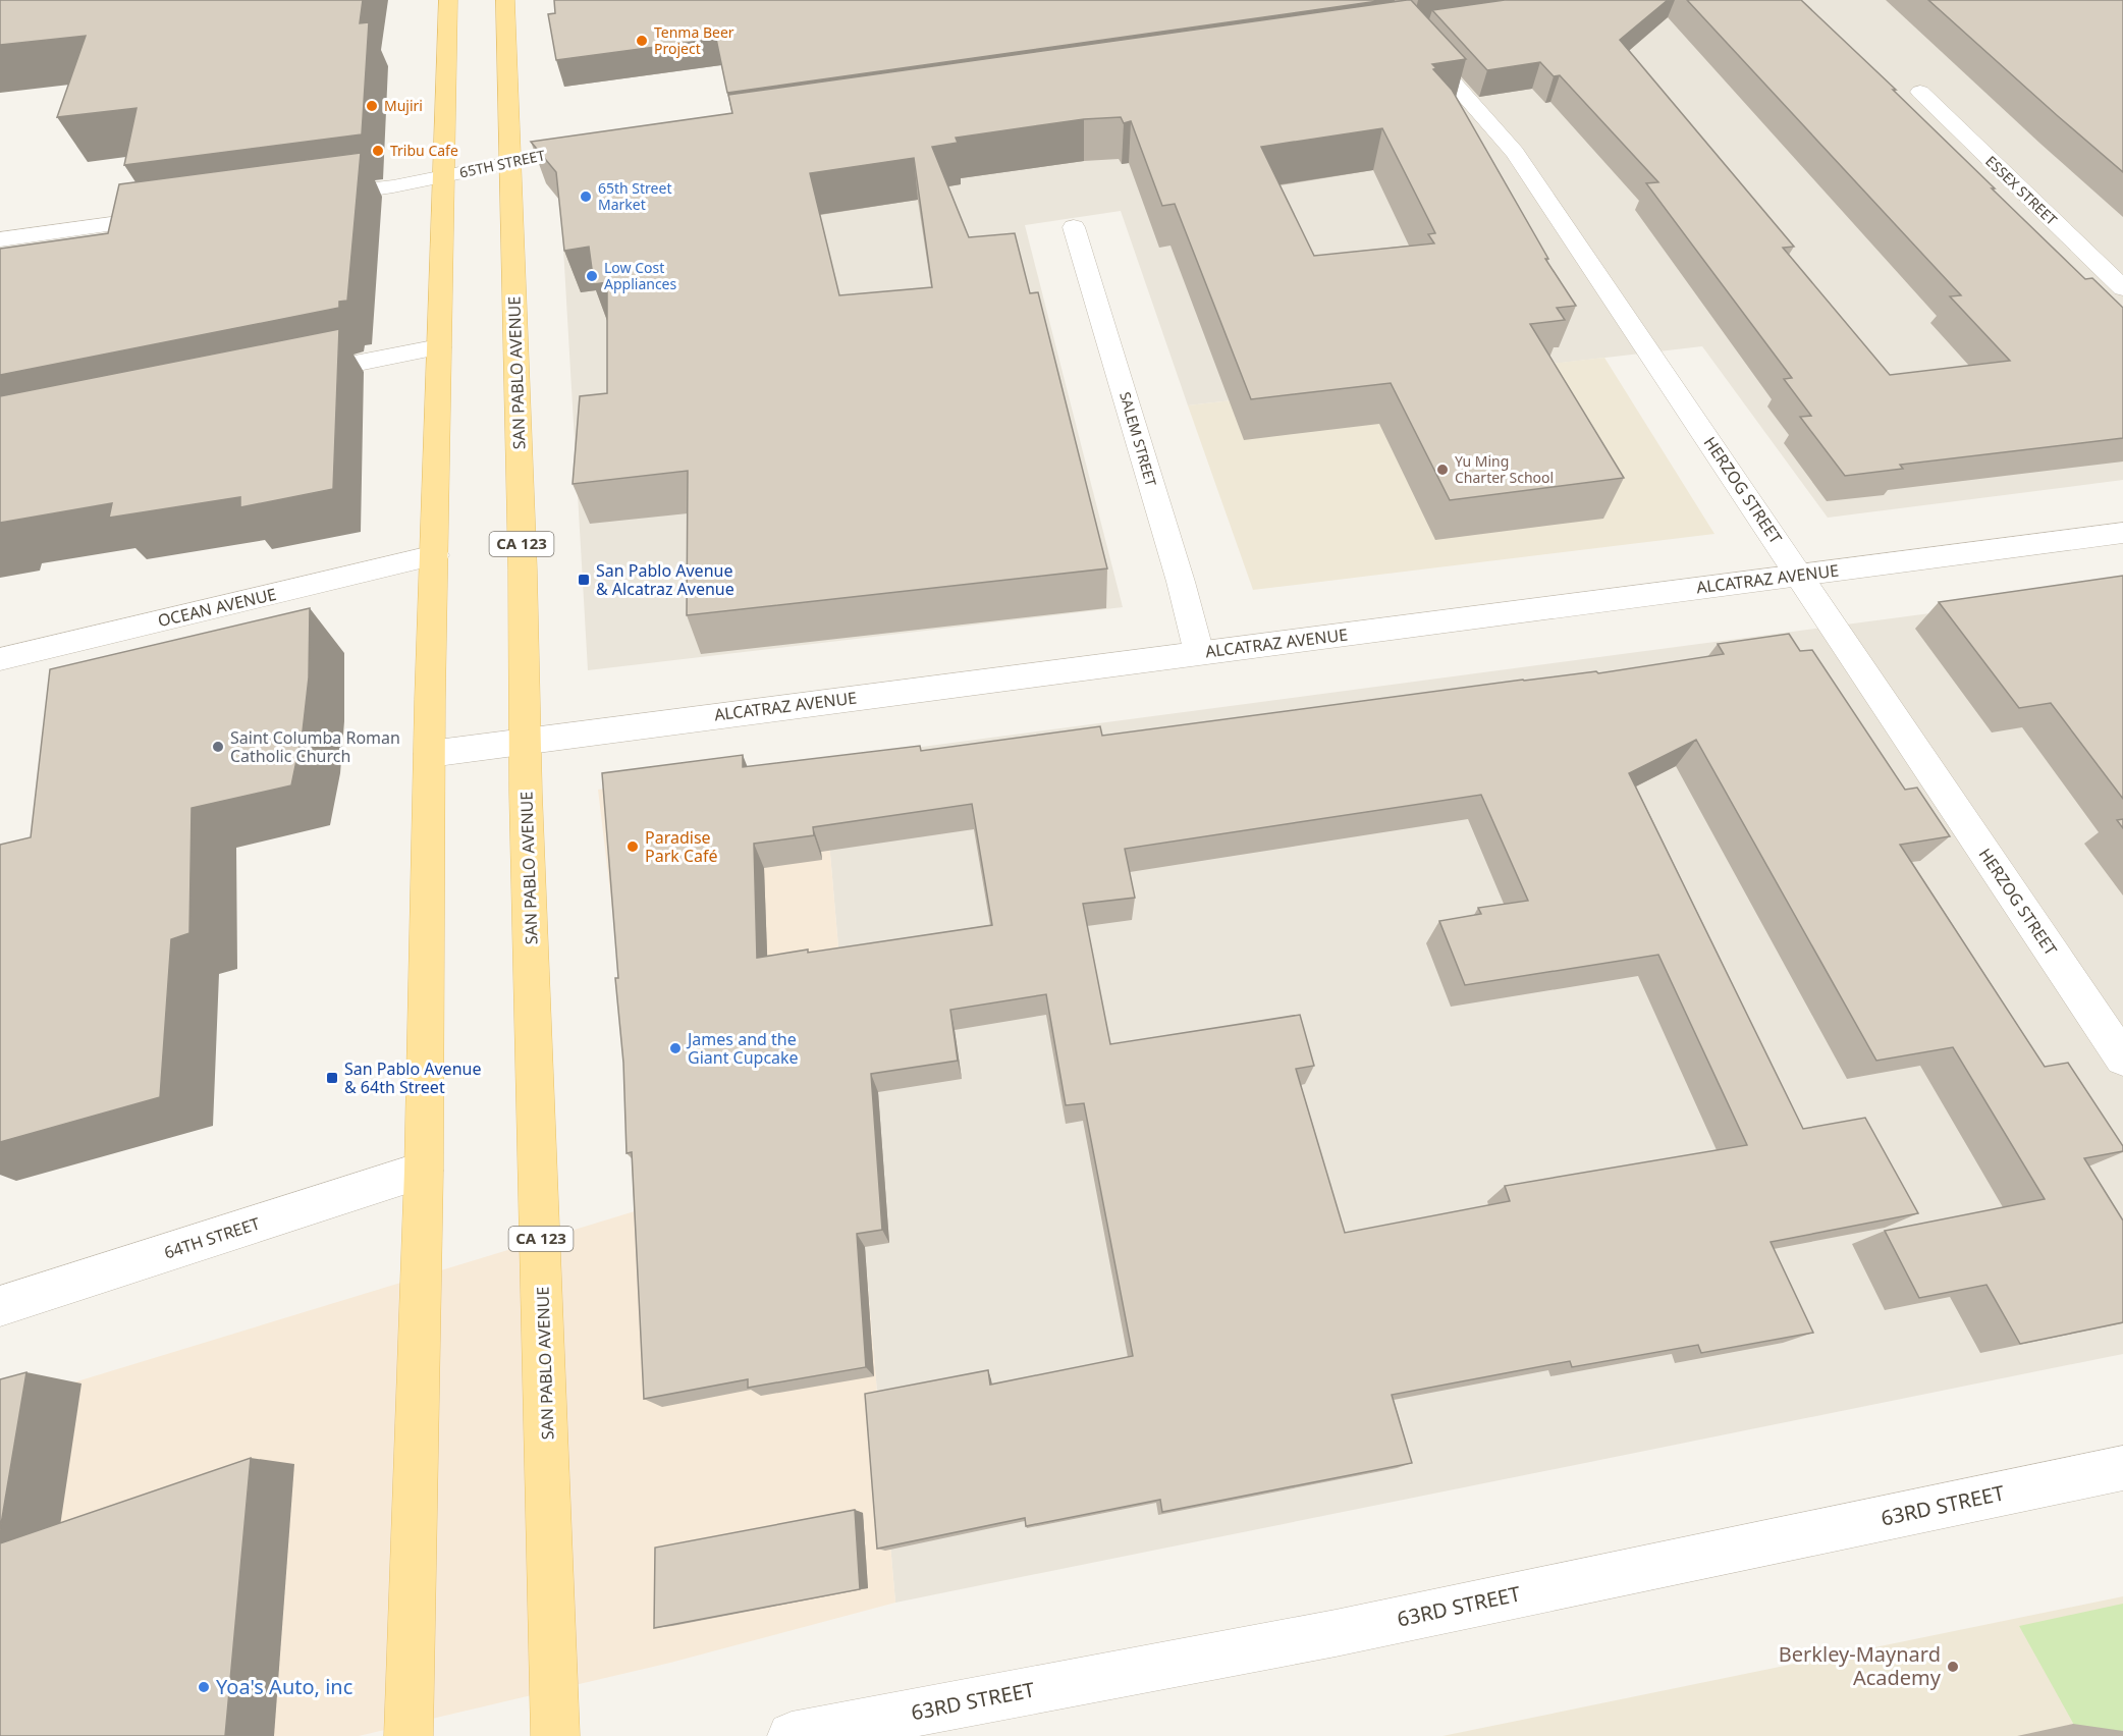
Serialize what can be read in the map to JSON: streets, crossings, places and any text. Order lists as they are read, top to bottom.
{
  "streets": {
    "main road": ["SAN PABLO AVENUE", "CA 123"],
    "street": [
      "65TH STREET",
      "ESSEX STREET",
      "SALEM STREET",
      "HERZOG STREET",
      "ALCATRAZ AVENUE",
      "OCEAN AVENUE",
      "64TH STREET",
      "63RD STREET"
    ]
  },
  "crossings": [
    ["65TH STREET", "SAN PABLO AVENUE"],
    ["SAN PABLO AVENUE", "ALCATRAZ AVENUE"],
    ["SALEM STREET", "ALCATRAZ AVENUE"],
    ["HERZOG STREET", "ALCATRAZ AVENUE"]
  ],
  "places": {
    "other": [
      "Tenma Beer Project",
      "Mujiri",
      "Tribu Cafe",
      "65th Street Market",
      "Low Cost Appliances",
      "Yu Ming Charter School",
      "Saint Columba Roman Catholic Church",
      "Paradise Park Café",
      "James and the Giant Cupcake",
      "Berkley-Maynard Academy",
      "Yoa's Auto, inc"
    ],
    "transit": ["San Pablo Avenue & Alcatraz Avenue", "San Pablo Avenue & 64th Street"]
  }
}
